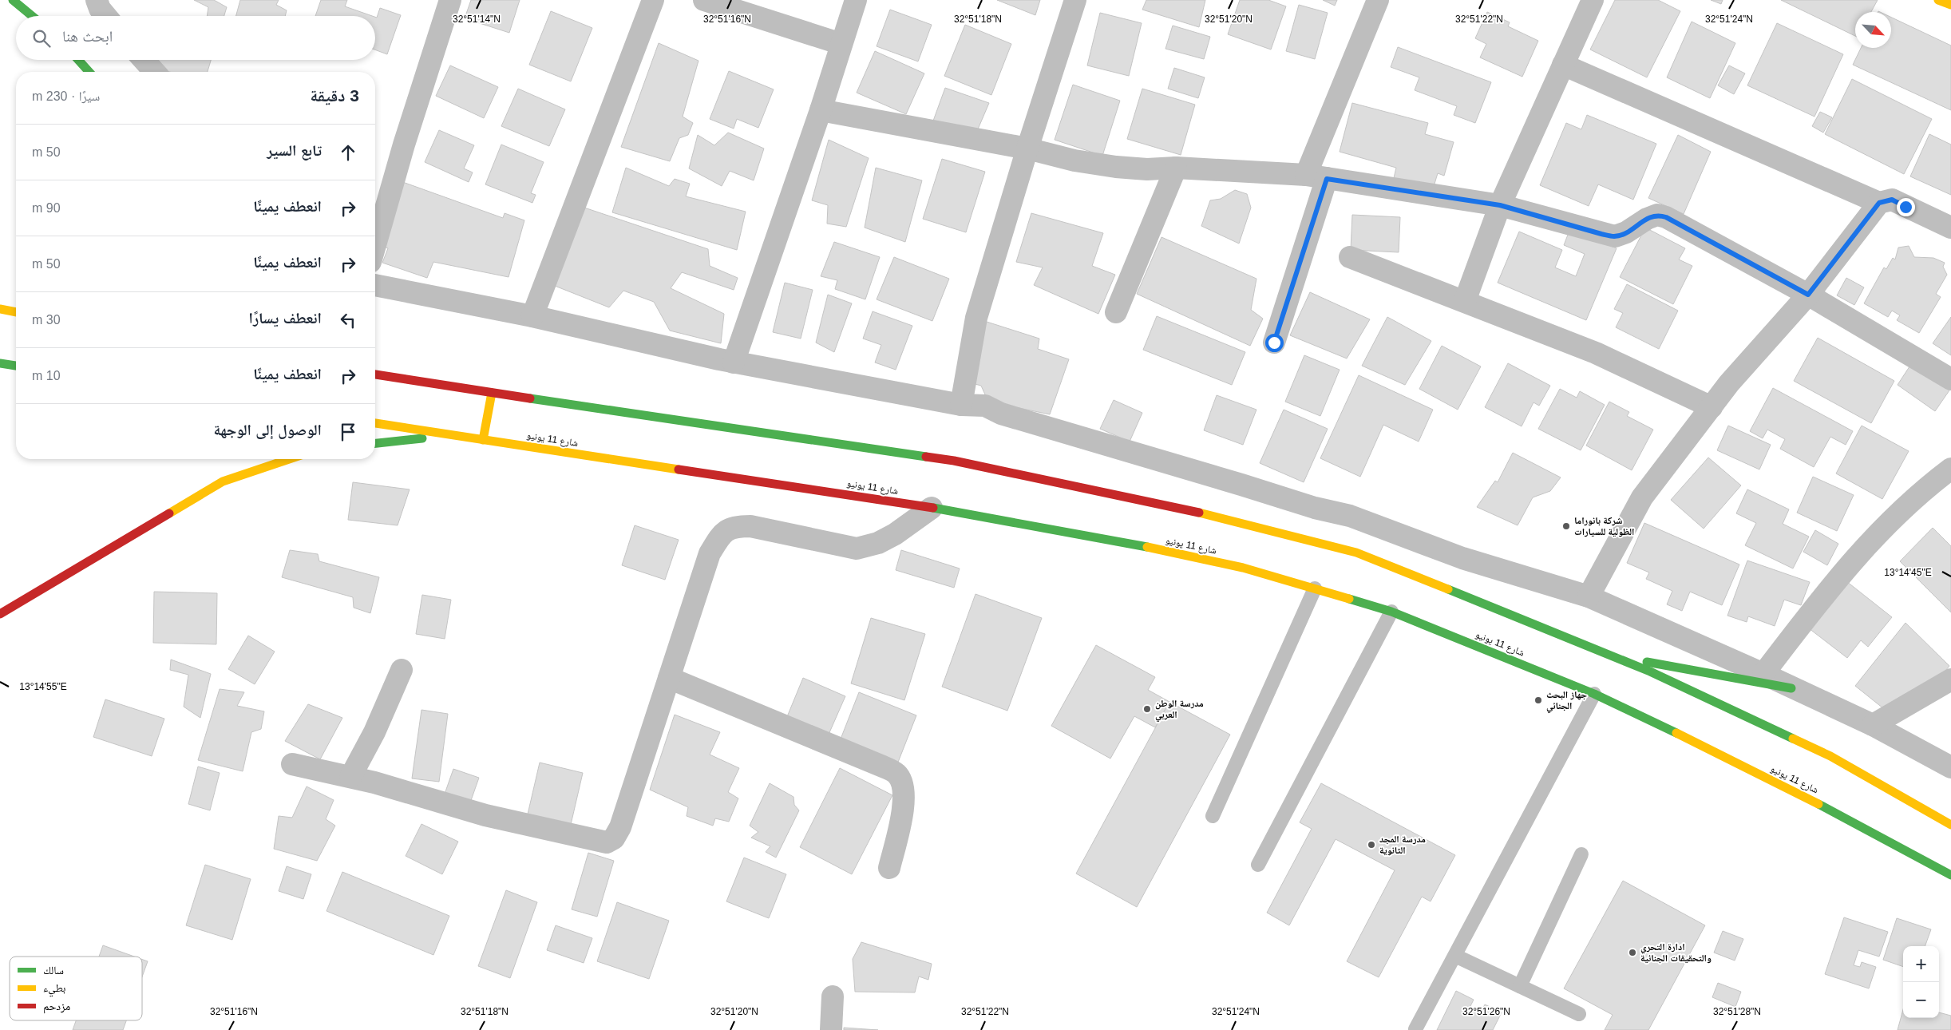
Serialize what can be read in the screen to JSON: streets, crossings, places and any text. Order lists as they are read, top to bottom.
{
  "streets": {
    "main road": ["شارع 11 يونيو"]
  },
  "places": [
    "شركة بانوراما الظولية للسيارات",
    "جهاز البحث الجنائي",
    "مدرسة الوطن العربي",
    "مدرسة المجد الثانوية",
    "ادارة التحري والتحقيقات الجنائية"
  ],
  "legend": ["سالك", "بطيء", "مزدحم"],
  "north": "bottom right",
  "page": {
    "search": "ابحث هنا",
    "heading": ["3 دقيقة", "سيرًا · 230 m"],
    "list": [
      ["تابع السير", "50 m"],
      ["انعطف يمينًا", "90 m"],
      ["انعطف يمينًا", "50 m"],
      ["انعطف يسارًا", "30 m"],
      ["انعطف يمينًا", "10 m"],
      "الوصول إلى الوجهة"
    ],
    "map_buttons": ["+", "−"]
  },
  "coordinates": [
    "32°51'18\"N",
    "32°51'22\"N",
    "32°51'14\"N",
    "32°51'16\"N",
    "32°51'20\"N",
    "32°51'24\"N",
    "13°14'45\"E",
    "13°14'55\"E",
    "32°51'26\"N",
    "32°51'28\"N"
  ]
}
